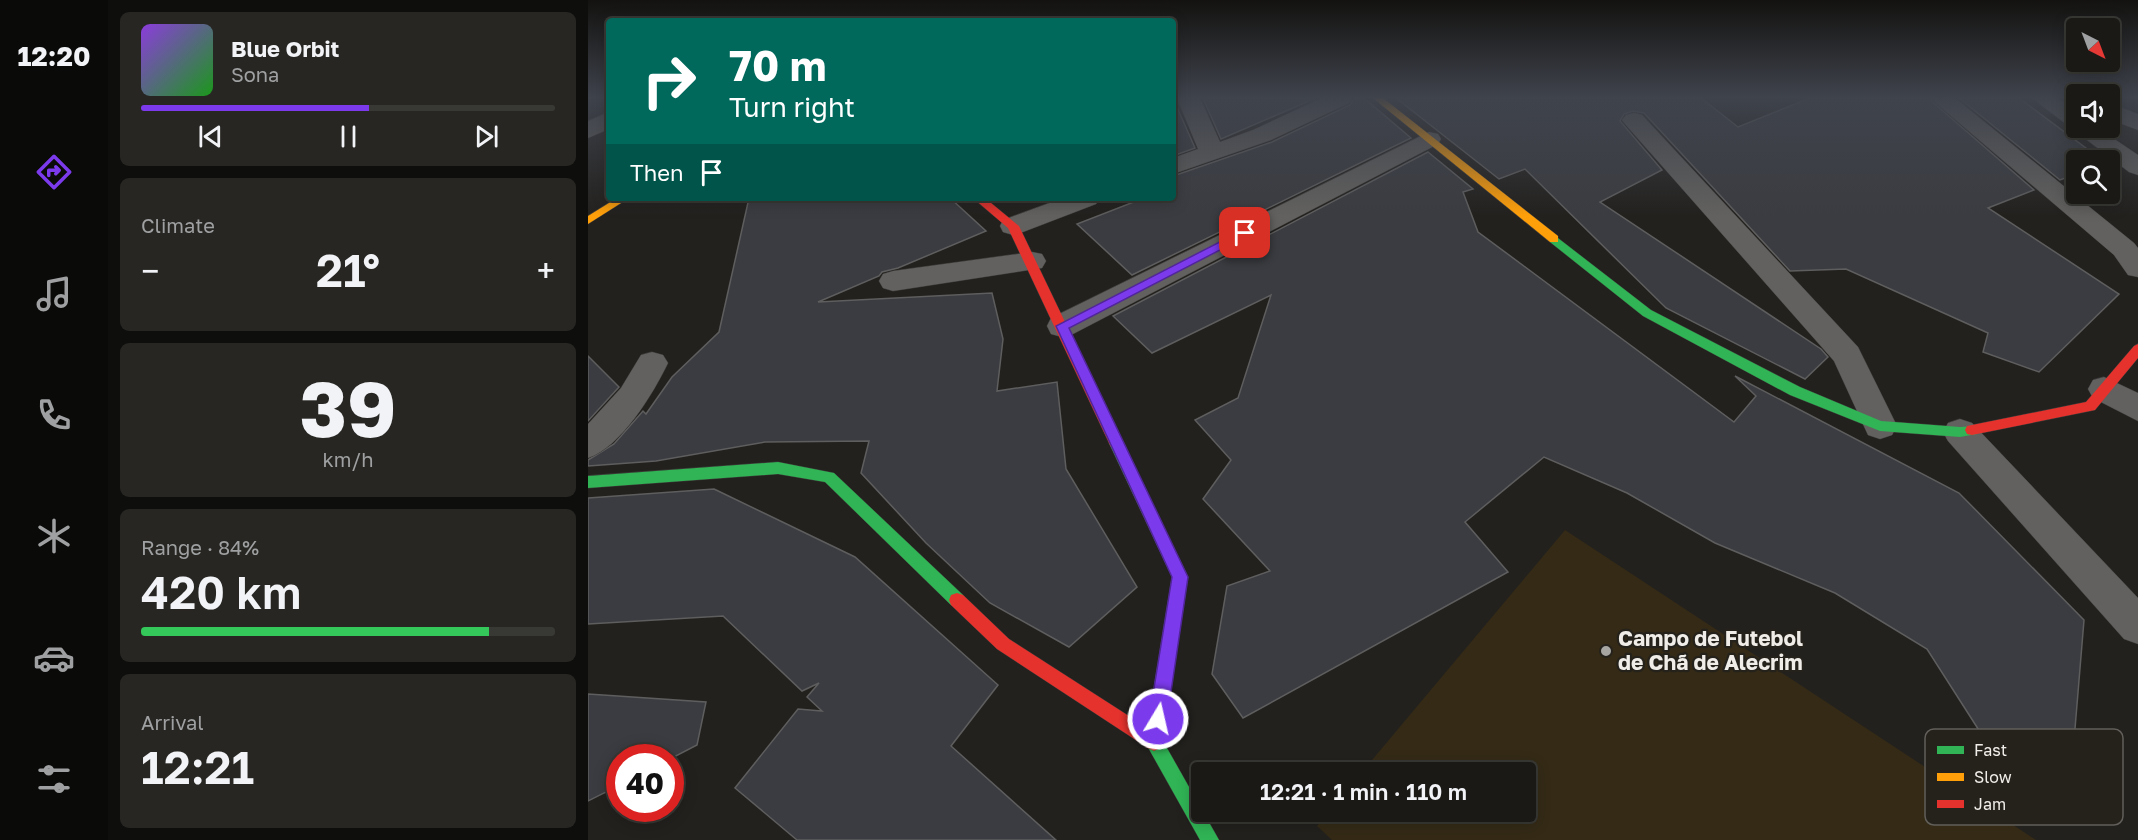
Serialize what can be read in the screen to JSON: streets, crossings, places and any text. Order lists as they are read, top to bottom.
{
  "places": ["Campo de Futebol de Chã de Alecrim"],
  "legend": ["Fast", "Slow", "Jam"],
  "north": "bottom right",
  "page": {
    "tabs": "12:20",
    "turn": ["70 m", "Turn right"],
    "song": ["Blue Orbit", "Sona"],
    "then": "Then",
    "tile": [
      "Climate",
      ["39", "km/h"],
      ["Range · 84%", "420 km"],
      ["Arrival", "12:21"]
    ],
    "heat": ["−", "21°", "+"],
    "limit": "40",
    "trip": "12:21 · 1 min · 110 m"
  }
}
